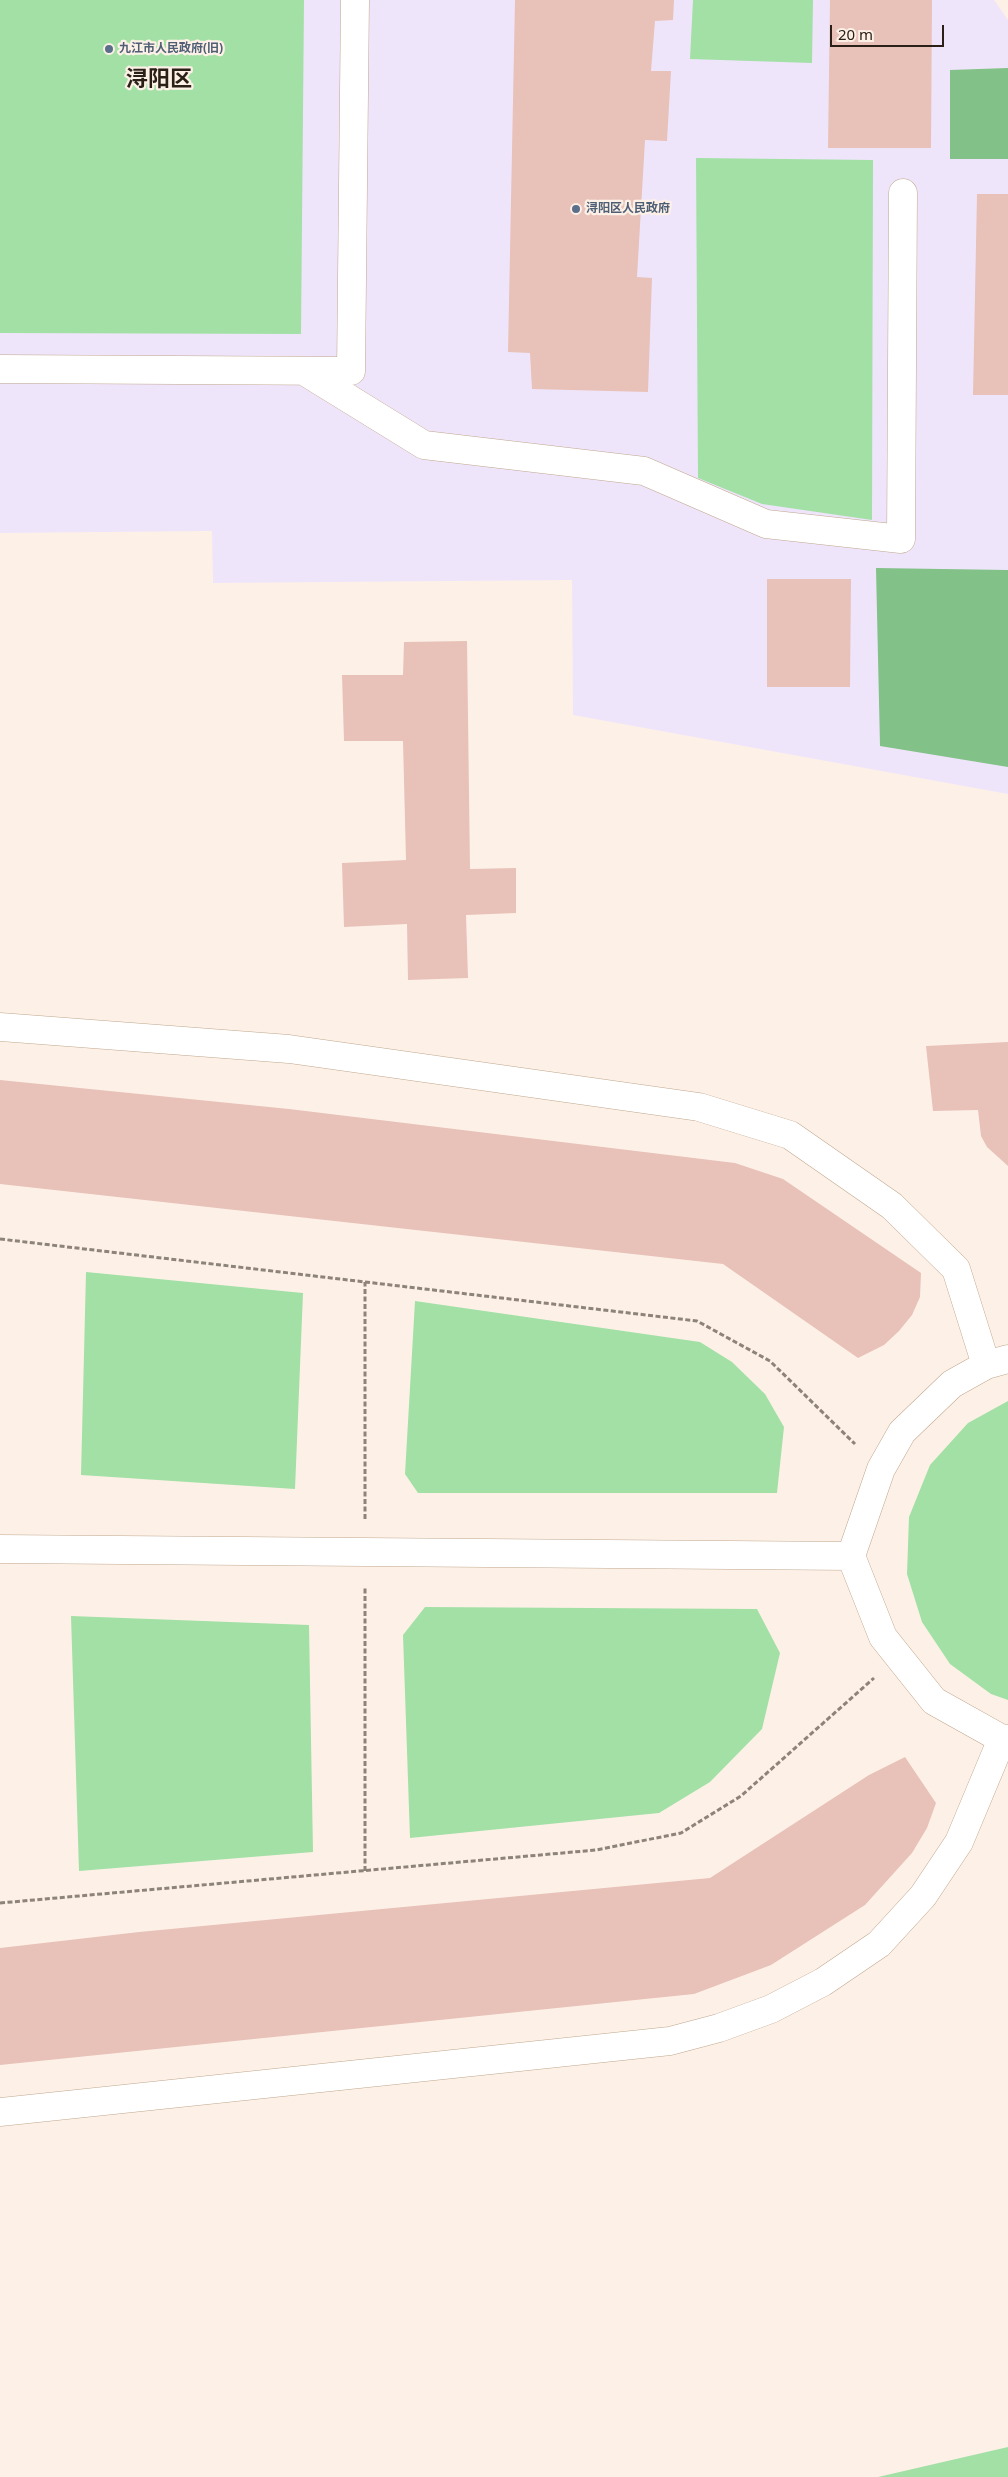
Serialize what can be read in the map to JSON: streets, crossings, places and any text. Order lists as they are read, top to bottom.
{
  "districts": ["浔阳区"],
  "places": ["九江市人民政府(旧)", "浔阳区人民政府"],
  "scale_bar": "20 m"
}
